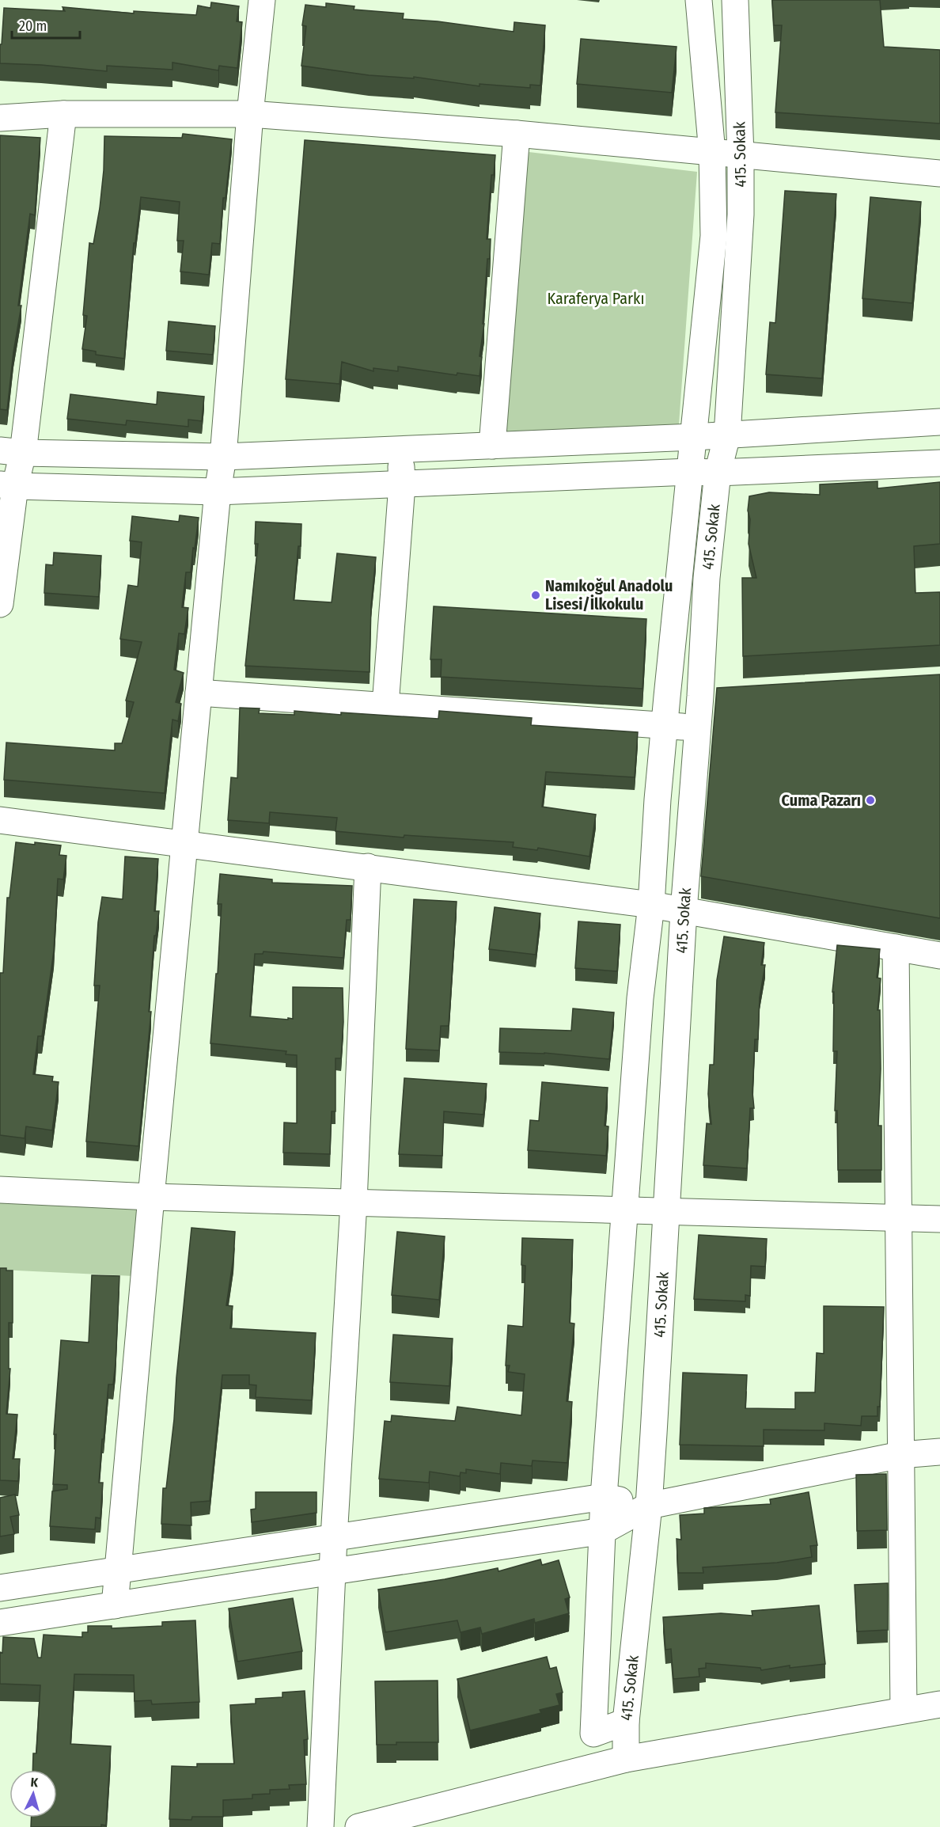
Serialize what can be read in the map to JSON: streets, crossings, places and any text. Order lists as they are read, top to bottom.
{
  "streets": {
    "street": ["415. Sokak"]
  },
  "parks": ["Karaferya Parkı"],
  "places": ["Namıkoğul Anadolu Lisesi/İlkokulu", "Cuma Pazarı"],
  "scale_bar": "20 m",
  "north": "top"
}
